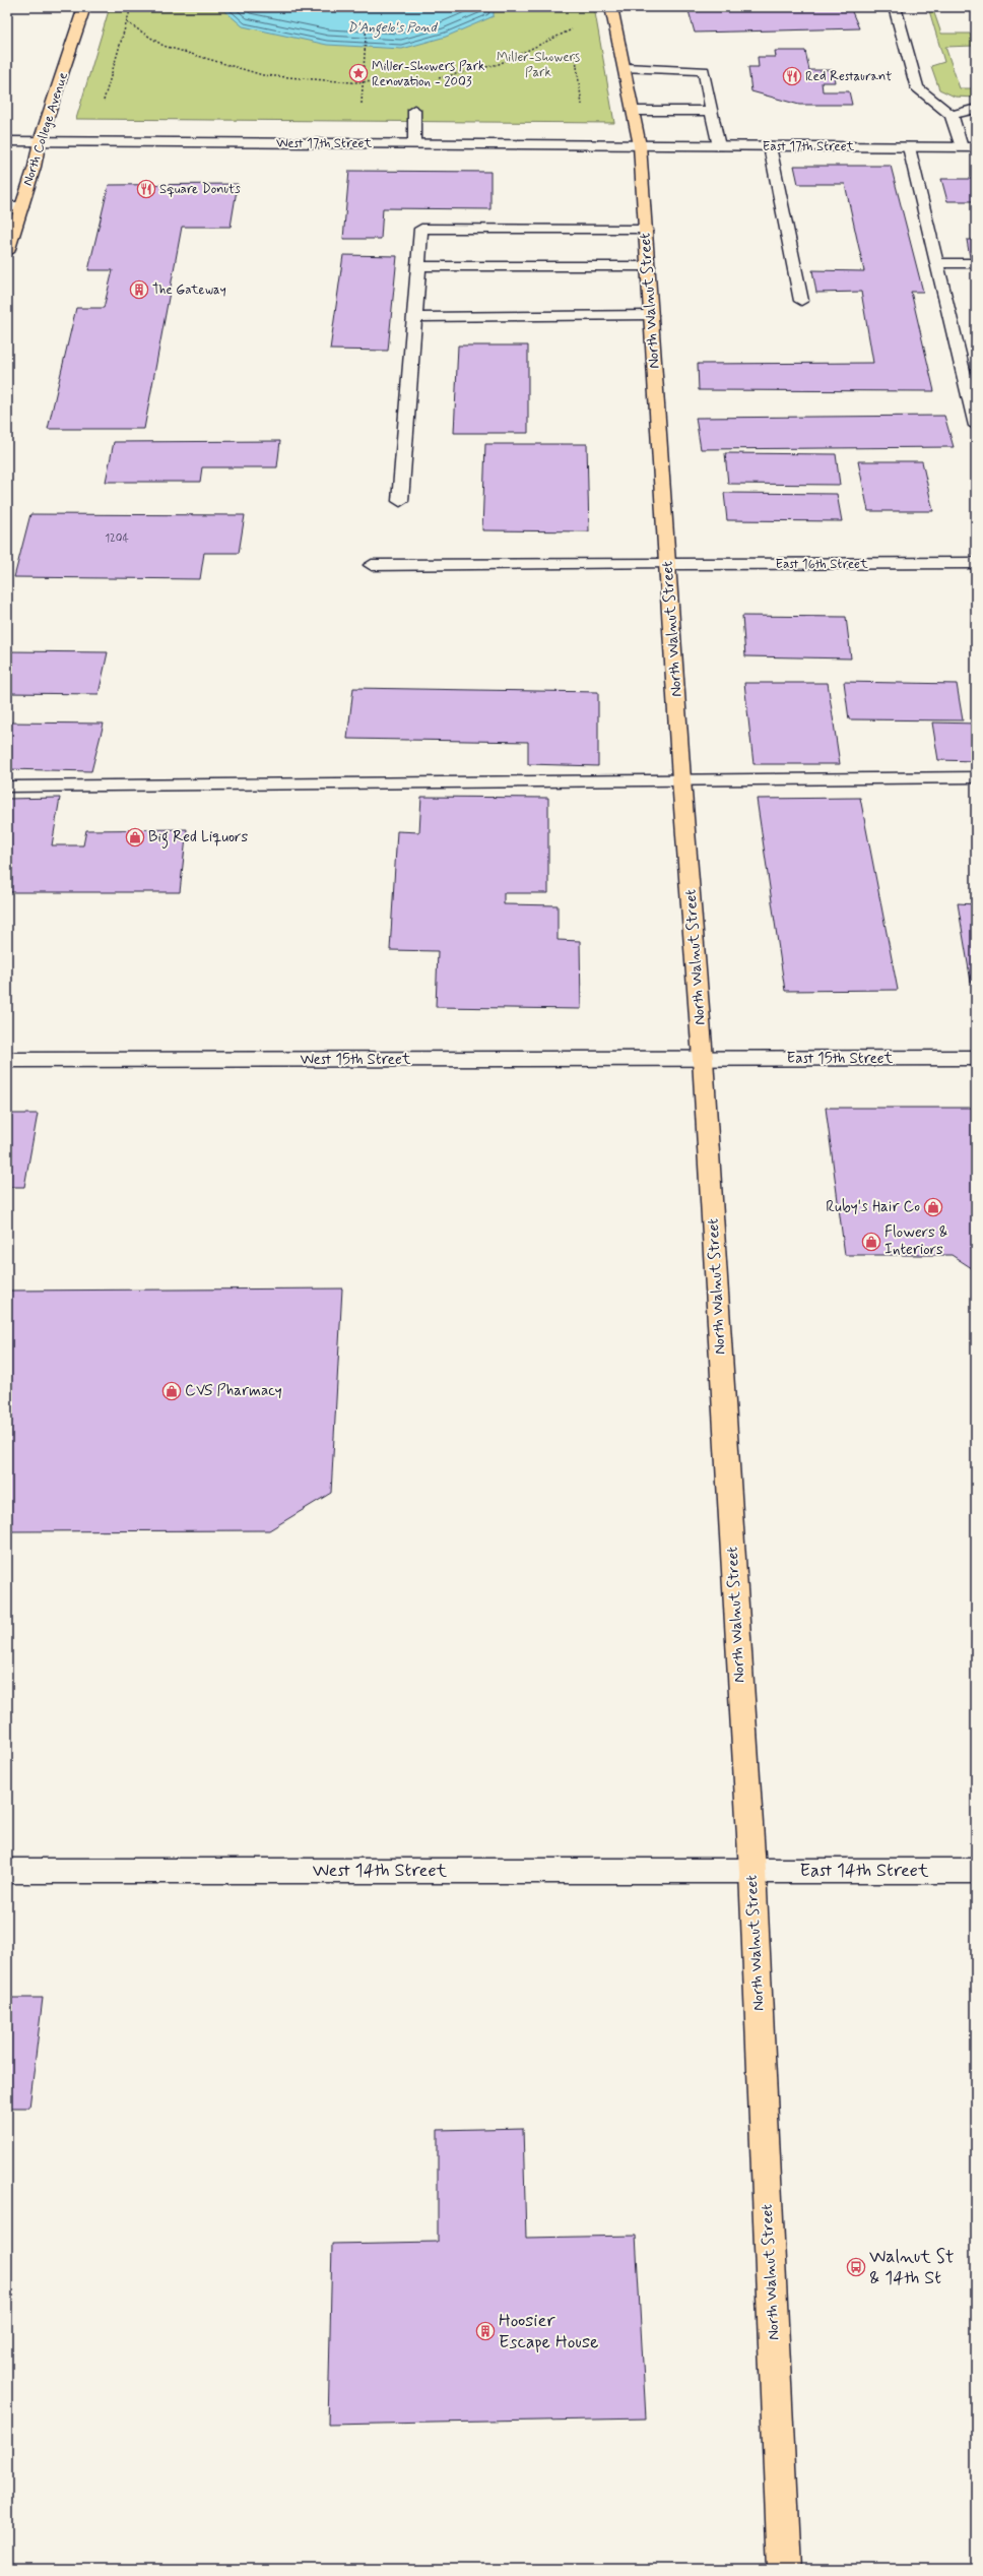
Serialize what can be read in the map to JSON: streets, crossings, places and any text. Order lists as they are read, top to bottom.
{
  "streets": {
    "main road": ["North College Avenue", "North Walnut Street"],
    "street": [
      "West 17th Street",
      "East 17th Street",
      "East 16th Street",
      "East 15th Street",
      "West 15th Street",
      "West 14th Street",
      "East 14th Street"
    ]
  },
  "crossings": [
    ["North College Avenue", "West 17th Street"],
    ["West 17th Street", "East 17th Street"],
    ["West 17th Street", "North Walnut Street"],
    ["East 17th Street", "North Walnut Street"],
    ["North Walnut Street", "East 16th Street"],
    ["North Walnut Street", "East 15th Street"],
    ["North Walnut Street", "West 15th Street"],
    ["North Walnut Street", "West 14th Street"],
    ["North Walnut Street", "East 14th Street"],
    ["East 15th Street", "West 15th Street"],
    ["West 14th Street", "East 14th Street"]
  ],
  "water": ["D'Angelo's Pond"],
  "parks": ["Miller-Showers Park"],
  "places": {
    "place": ["Miller-Showers Park Renovation - 2003"],
    "restaurant": ["Red Restaurant", "Square Donuts"],
    "building": ["The Gateway", "Hoosier Escape House"],
    "shop": [
      "Big Red Liquors",
      "Ruby's Hair Co",
      "Flowers & Interiors",
      "CVS Pharmacy"
    ],
    "bus stop": ["Walnut St & 14th St"]
  },
  "house_numbers": ["1204"]
}
